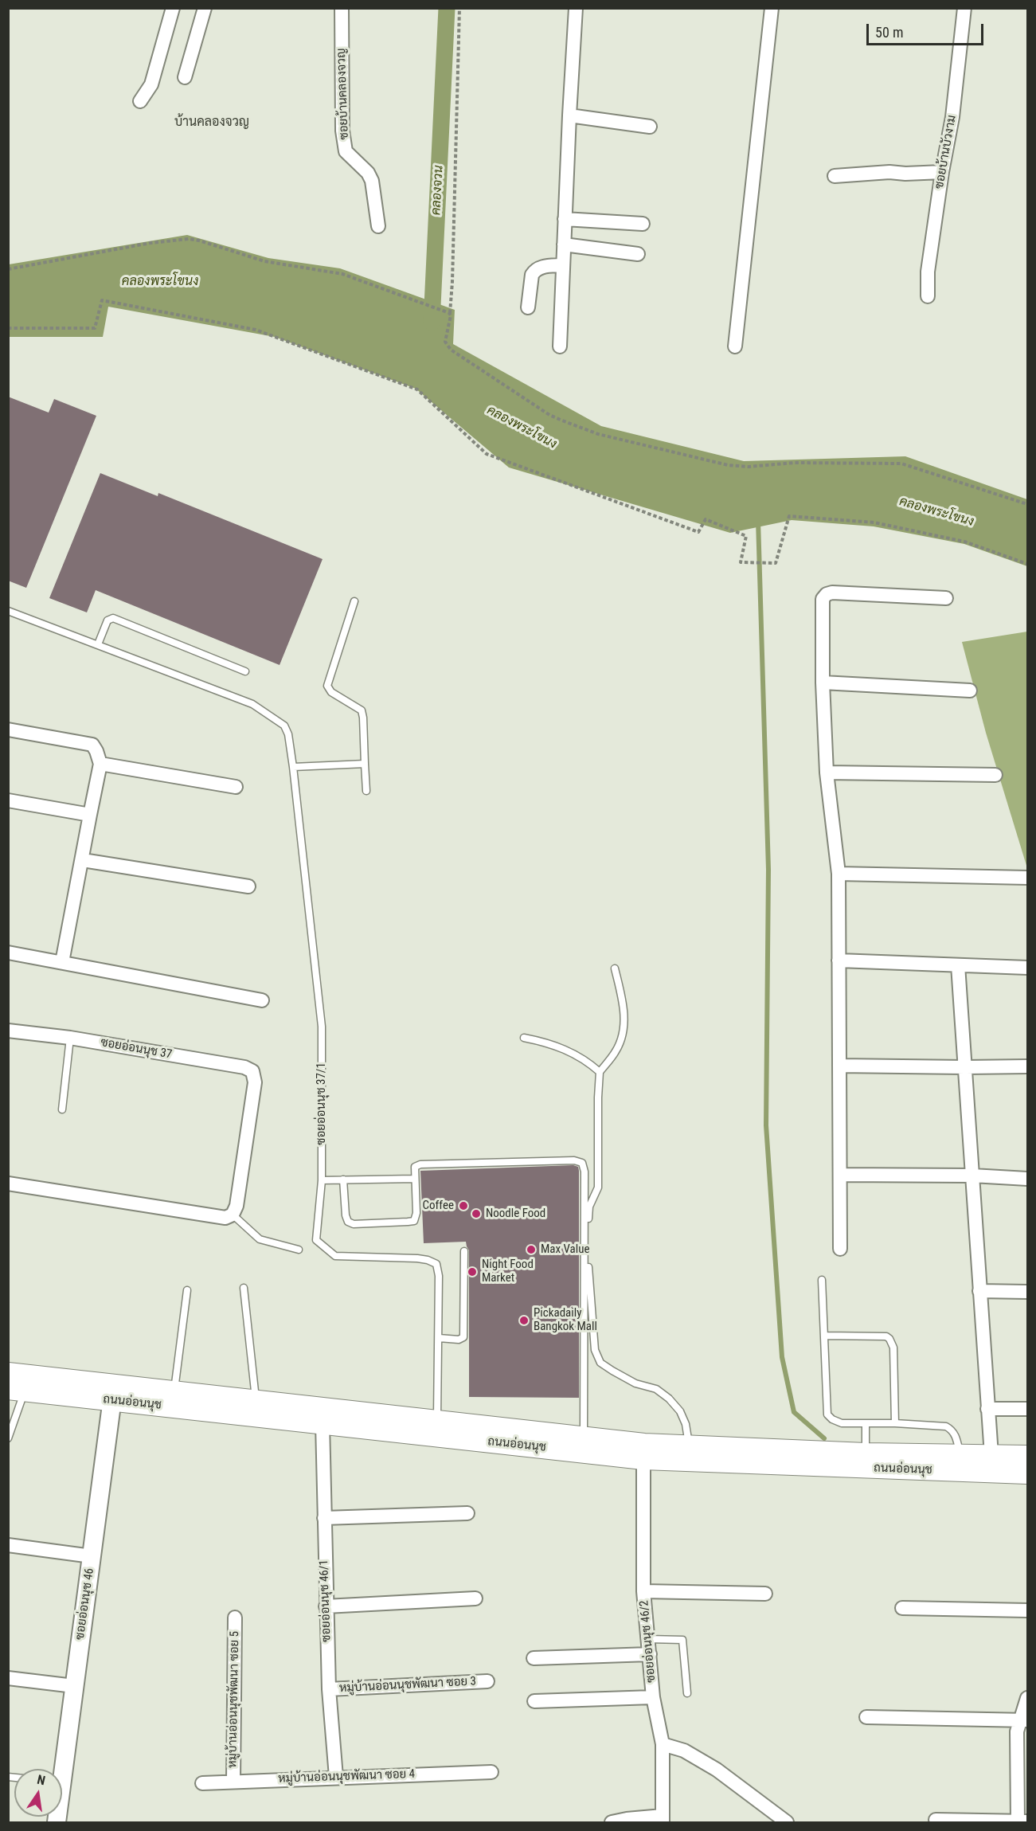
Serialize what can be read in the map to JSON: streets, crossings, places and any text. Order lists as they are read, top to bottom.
{
  "streets": {
    "main road": ["ถนนอ่อนนุช"],
    "street": [
      "ซอยบ้านคลองจวญ",
      "ซอยบ้านบัวงาม",
      "ซอยอ่อนนุช 37",
      "ซอยอ่อนนุช 46/1",
      "ซอยอ่อนนุช 46",
      "ซอยอ่อนนุช 46/2",
      "หมู่บ้านอ่อนนุชพัฒนา ซอย 3",
      "หมู่บ้านอ่อนนุชพัฒนา ซอย 5",
      "หมู่บ้านอ่อนนุชพัฒนา ซอย 4"
    ],
    "lane": ["ซอยอ่อนนุช 37/1"]
  },
  "crossings": [
    ["ซอยอ่อนนุช 37/1", "ถนนอ่อนนุช"],
    ["ถนนอ่อนนุช", "ซอยอ่อนนุช 46/1"],
    ["ถนนอ่อนนุช", "ซอยอ่อนนุช 46"],
    ["ถนนอ่อนนุช", "ซอยอ่อนนุช 46/2"],
    ["ซอยอ่อนนุช 46/1", "หมู่บ้านอ่อนนุชพัฒนา ซอย 3"],
    ["ซอยอ่อนนุช 46/1", "หมู่บ้านอ่อนนุชพัฒนา ซอย 4"],
    ["หมู่บ้านอ่อนนุชพัฒนา ซอย 5", "หมู่บ้านอ่อนนุชพัฒนา ซอย 4"]
  ],
  "districts": ["บ้านคลองจวญ"],
  "water": ["คลองจวน", "คลองพระโขนง"],
  "places": [
    "Coffee",
    "Noodle Food",
    "Max Value",
    "Night Food Market",
    "Pickadaily Bangkok Mall"
  ],
  "scale_bar": "50 m",
  "north": "top"
}
